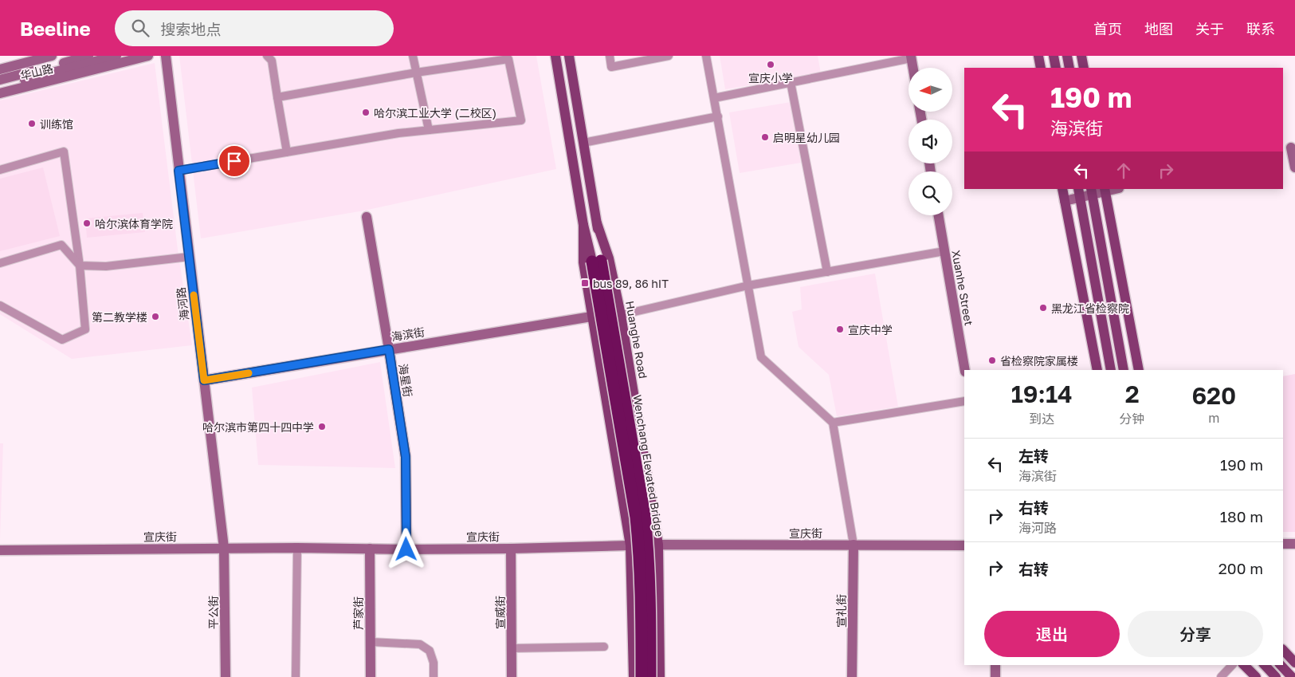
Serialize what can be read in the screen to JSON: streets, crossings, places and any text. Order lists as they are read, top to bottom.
{
  "streets": {
    "highway": ["Wenchang Elevated Bridge"],
    "main road": ["Huanghe Road"],
    "street": [
      "华山路",
      "Xuanhe Street",
      "海河路",
      "海滨街",
      "海星街",
      "宣庆街",
      "宣礼街",
      "平公街",
      "宣威街",
      "芦家街"
    ]
  },
  "crossings": [
    ["海河路", "海滨街"],
    ["海河路", "宣庆街"],
    ["海河路", "平公街"],
    ["海滨街", "海星街"],
    ["Huanghe Road", "Wenchang Elevated Bridge"],
    ["Huanghe Road", "宣庆街"],
    ["海星街", "宣庆街"],
    ["宣庆街", "宣礼街"],
    ["宣庆街", "平公街"],
    ["宣庆街", "宣威街"],
    ["宣庆街", "芦家街"]
  ],
  "places": {
    "other": [
      "宣庆小学",
      "哈尔滨工业大学 (二校区)",
      "训练馆",
      "启明星幼儿园",
      "哈尔滨体育学院",
      "黑龙江省检察院",
      "第二教学楼",
      "宣庆中学",
      "省检察院家属楼",
      "哈尔滨市第四十四中学"
    ],
    "transit": ["bus 89, 86 hIT"]
  },
  "north": "left",
  "page": {
    "header": "Beeline",
    "search": "搜索地点",
    "nav": [
      "首页",
      "地图",
      "关于",
      "联系"
    ],
    "turn": ["190 m", "海滨街"],
    "eta": [
      "19:14",
      "到达",
      "2",
      "分钟",
      "620",
      "m"
    ],
    "list": [
      {
        "name": "左转",
        "note": "海滨街",
        "value": "190 m"
      },
      {
        "name": "右转",
        "note": "海河路",
        "value": "180 m"
      },
      {
        "name": "右转",
        "value": "200 m"
      }
    ],
    "buttons": ["退出", "分享"]
  }
}
